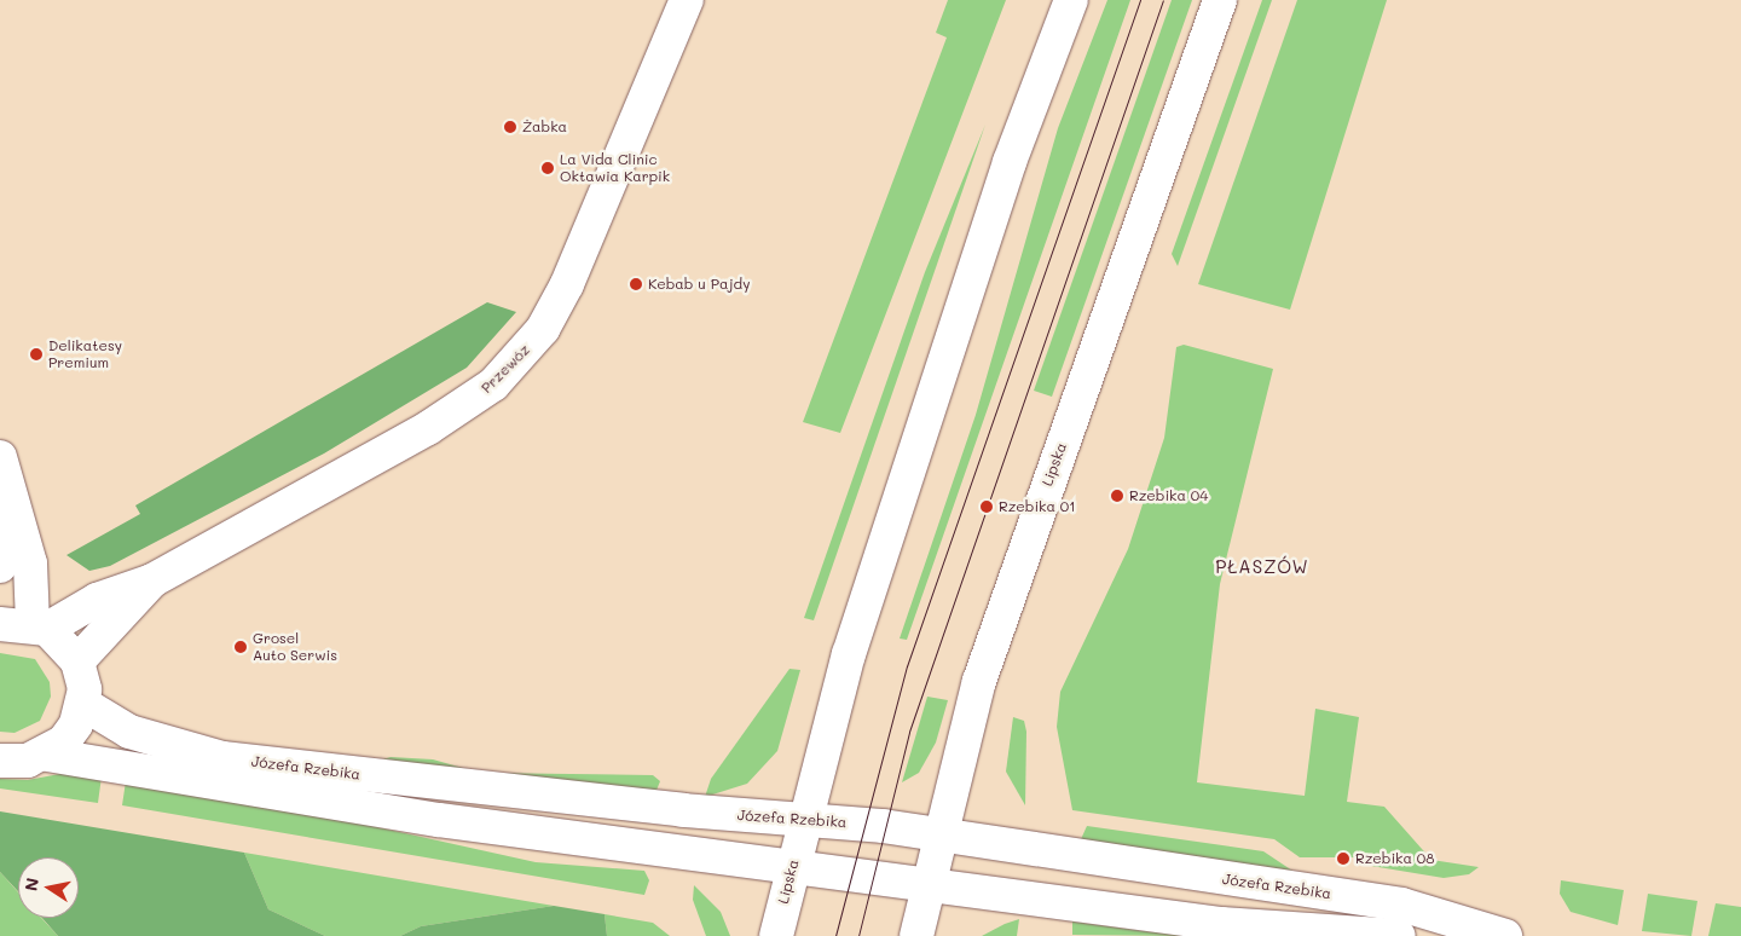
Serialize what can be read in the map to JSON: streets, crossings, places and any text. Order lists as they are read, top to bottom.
{
  "streets": {
    "street": ["Przewóz", "Lipska", "Józefa Rzebika"]
  },
  "crossings": [
    ["Lipska", "Józefa Rzebika"]
  ],
  "districts": ["PŁASZÓW"],
  "places": [
    "Żabka",
    "La Vida Clinic Oktawia Karpik",
    "Kebab u Pajdy",
    "Delikatesy Premium",
    "Rzebika 04",
    "Rzebika 01",
    "Grosel Auto Serwis",
    "Rzebika 08"
  ],
  "north": "left"
}
